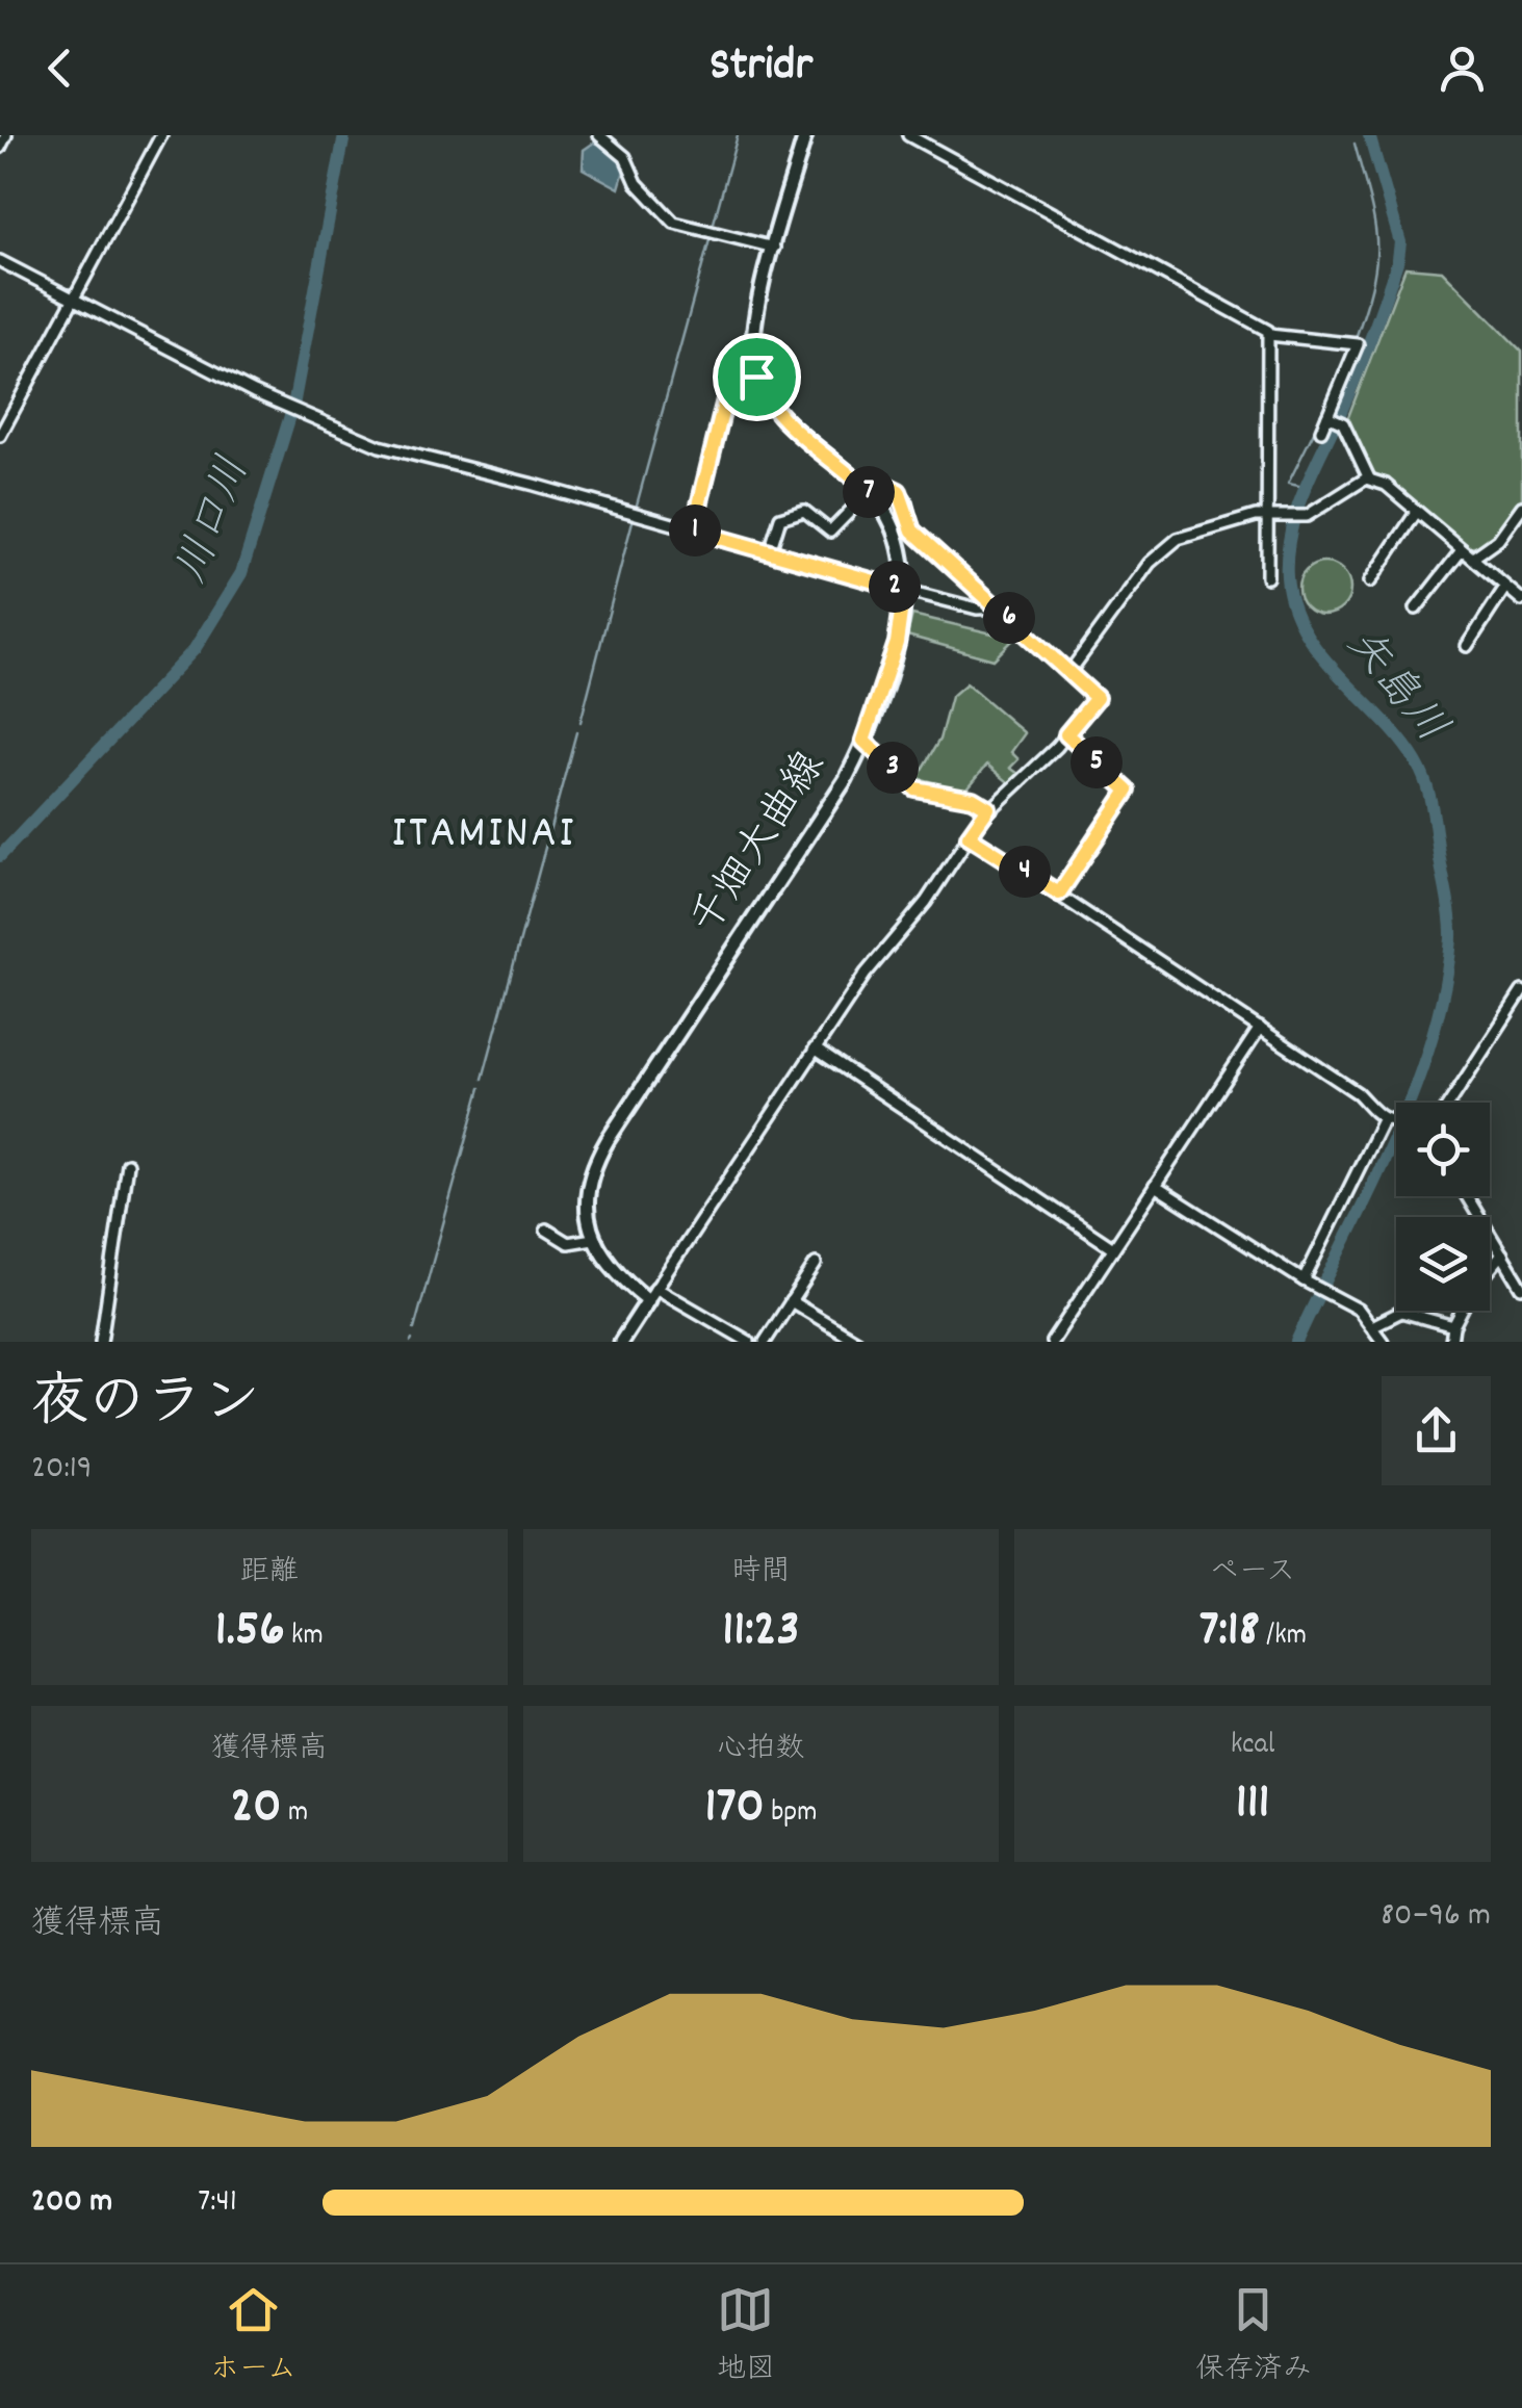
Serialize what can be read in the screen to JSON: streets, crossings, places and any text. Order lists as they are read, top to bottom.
{
  "streets": {
    "main road": ["千畑大曲線"]
  },
  "districts": ["ITAMINAI"],
  "water": ["川口川", "矢島川"],
  "page": {
    "header": "Stridr",
    "pins": [
      "7",
      "1",
      "2",
      "6",
      "5",
      "3",
      "4"
    ],
    "heading": ["夜のラン", "20:19"],
    "stats": [
      ["距離", "1.56 km"],
      ["時間", "11:23"],
      ["ペース", "7:18 /km"],
      ["獲得標高", "20 m"],
      ["心拍数", "170 bpm"],
      ["kcal", "111"]
    ],
    "chart": ["獲得標高", "80–96 m"],
    "list": [
      {
        "name": "200 m",
        "note": "7:41"
      }
    ],
    "tabs": ["ホーム", "地図", "保存済み"]
  }
}
